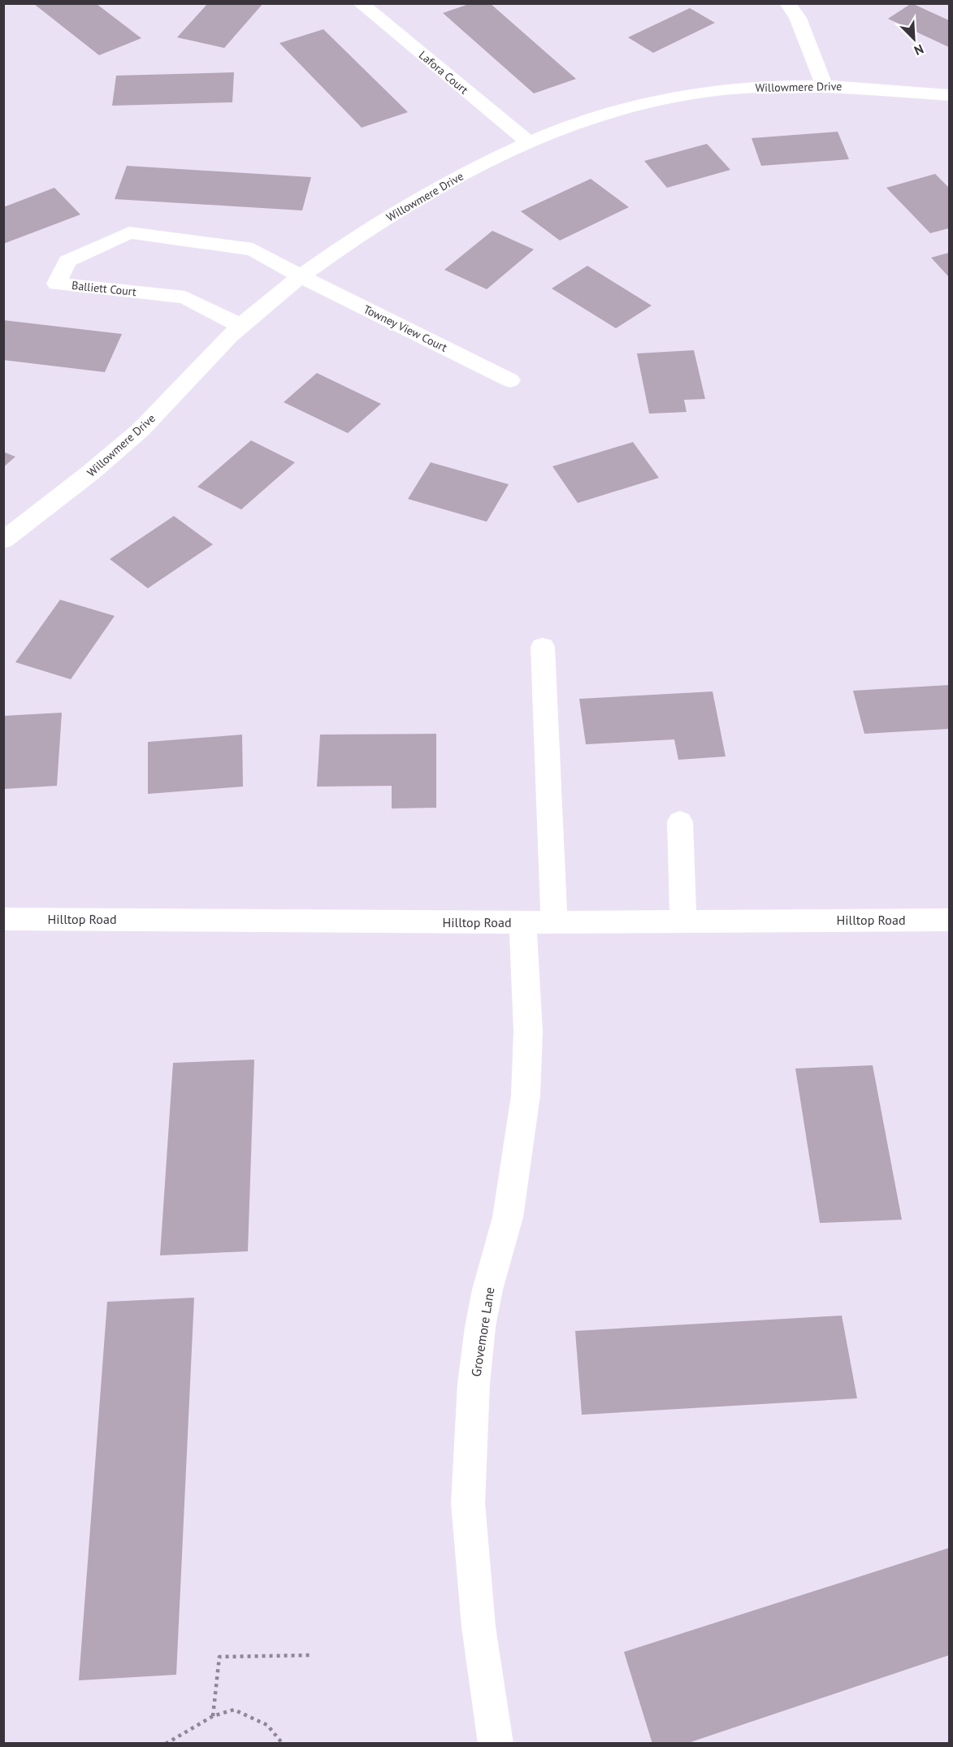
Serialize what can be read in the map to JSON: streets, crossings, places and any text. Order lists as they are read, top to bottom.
{
  "streets": {
    "street": [
      "Lafora Court",
      "Willowmere Drive",
      "Balliett Court",
      "Towney View Court",
      "Hilltop Road",
      "Grovemore Lane"
    ]
  },
  "crossings": [
    ["Lafora Court", "Willowmere Drive"],
    ["Willowmere Drive", "Balliett Court"],
    ["Willowmere Drive", "Towney View Court"],
    ["Balliett Court", "Towney View Court"],
    ["Hilltop Road", "Grovemore Lane"]
  ],
  "north": "bottom right"
}
